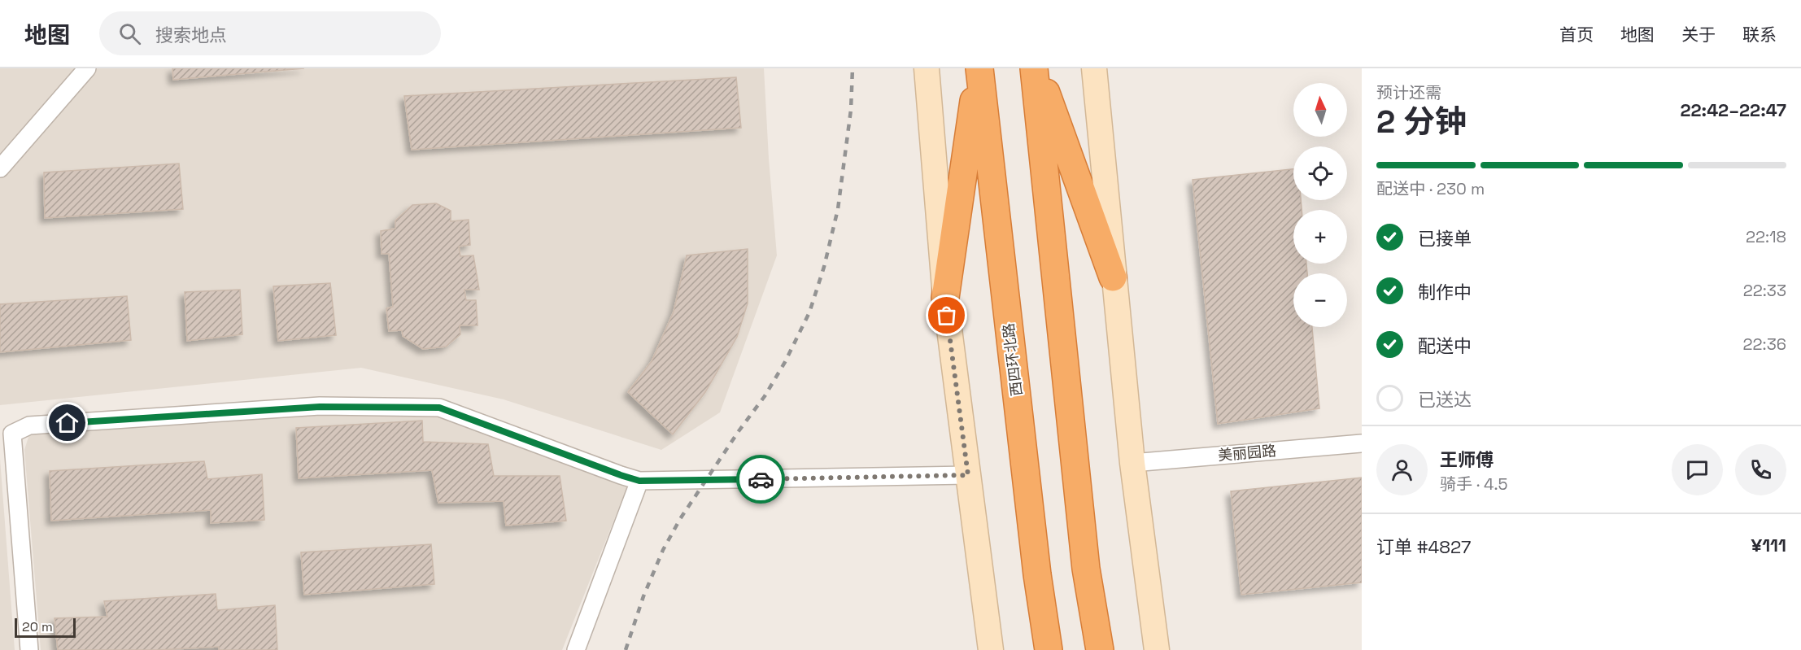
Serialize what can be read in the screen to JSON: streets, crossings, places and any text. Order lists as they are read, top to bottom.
{
  "streets": {
    "highway": ["西四环北路"],
    "street": ["美丽园路"]
  },
  "scale_bar": "20 m",
  "north": "top",
  "page": {
    "header": "地图",
    "search": "搜索地点",
    "nav": [
      "首页",
      "地图",
      "关于",
      "联系"
    ],
    "heading": ["2 分钟", "预计还需", "22:42–22:47"],
    "panel": [
      "王师傅",
      "骑手 · 4.5",
      "订单 #4827",
      "¥111"
    ],
    "map_buttons": ["+", "−"],
    "bar": "配送中 · 230 m",
    "list": [
      ["已接单", "22:18"],
      ["制作中", "22:33"],
      ["配送中", "22:36"],
      "已送达"
    ],
    "scale": "20 m"
  }
}
